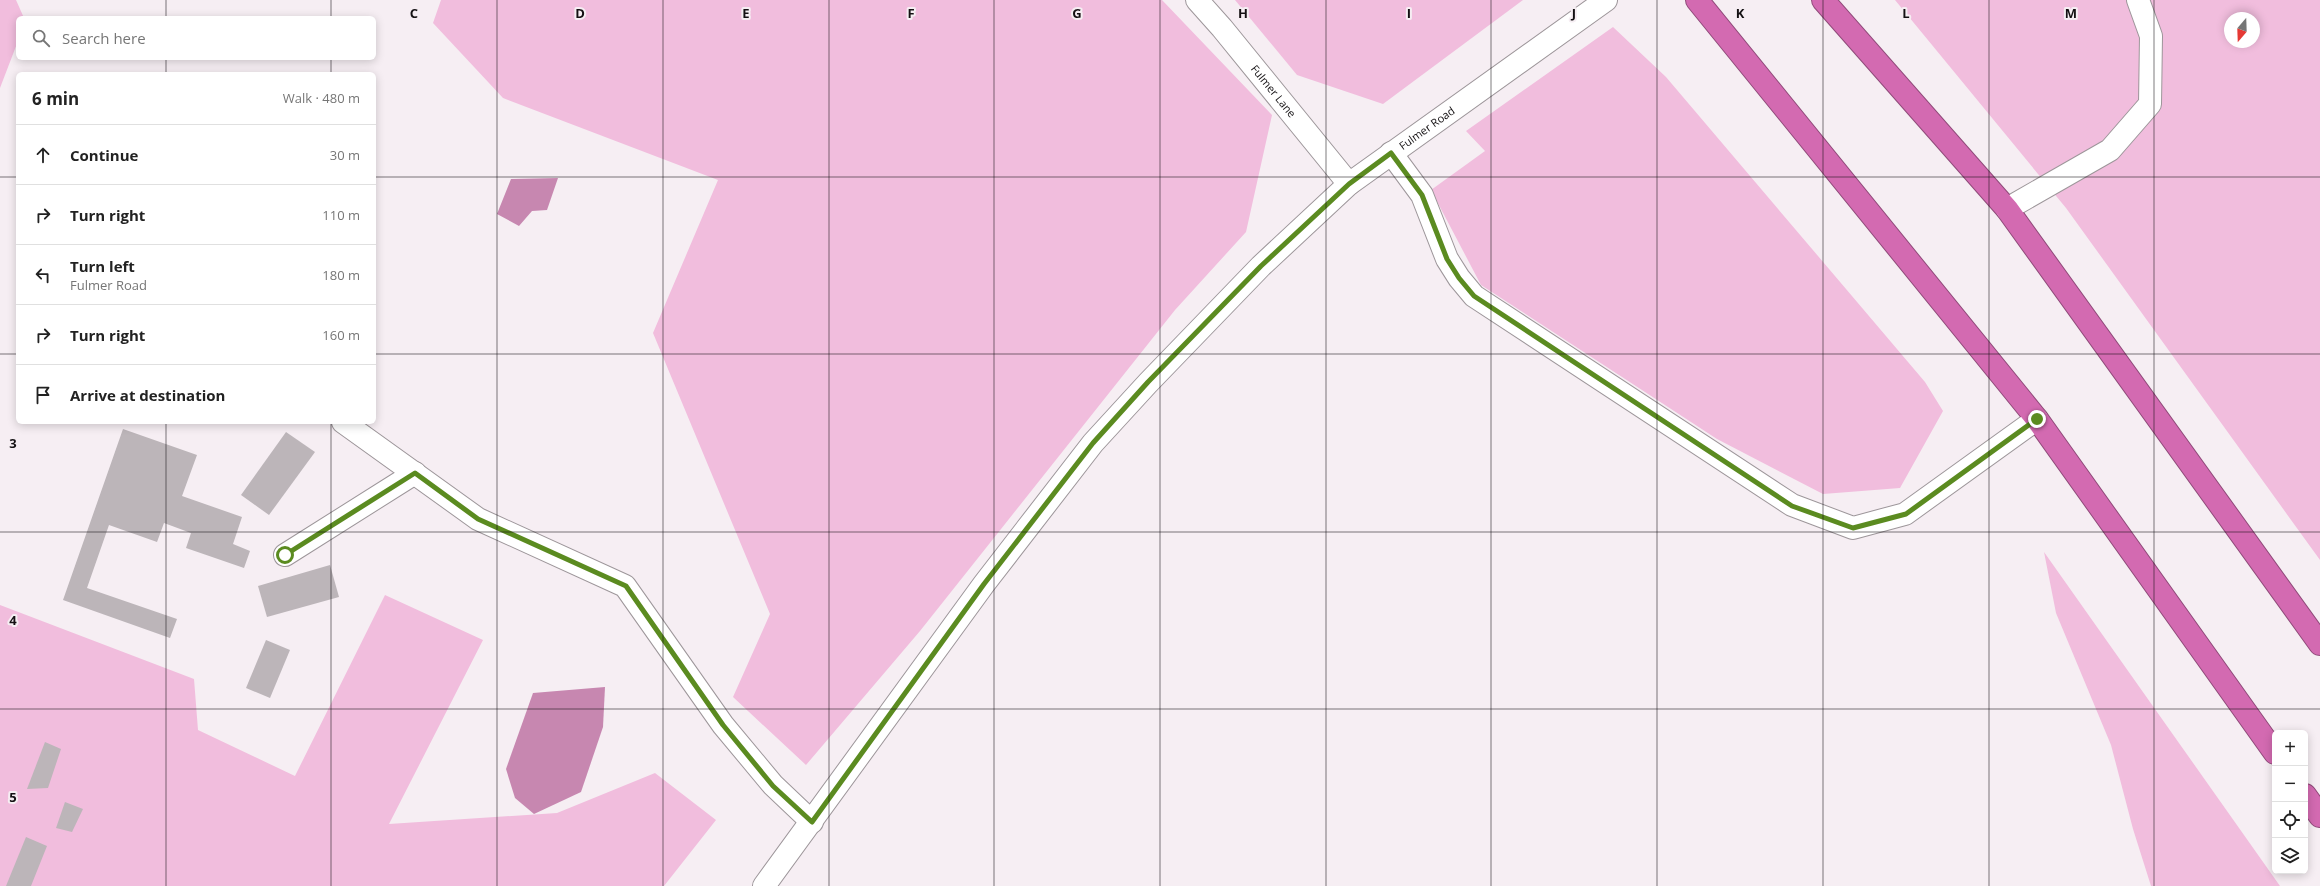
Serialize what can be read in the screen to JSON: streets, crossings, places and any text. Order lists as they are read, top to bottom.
{
  "streets": {
    "street": ["Fulmer Lane", "Fulmer Road"]
  },
  "crossings": [
    ["Fulmer Lane", "Fulmer Road"]
  ],
  "north": "bottom",
  "page": {
    "search": "Search here",
    "heading": ["6 min", "Walk · 480 m"],
    "list": [
      ["Continue", "30 m"],
      ["Turn right", "110 m"],
      ["Turn left", "Fulmer Road", "180 m"],
      ["Turn right", "160 m"],
      "Arrive at destination"
    ],
    "map_buttons": ["+", "−"]
  },
  "grid": {
    "columns": [
      "C",
      "D",
      "E",
      "F",
      "G",
      "H",
      "I",
      "J",
      "K",
      "L",
      "M"
    ],
    "rows": ["3", "4", "5"]
  }
}
